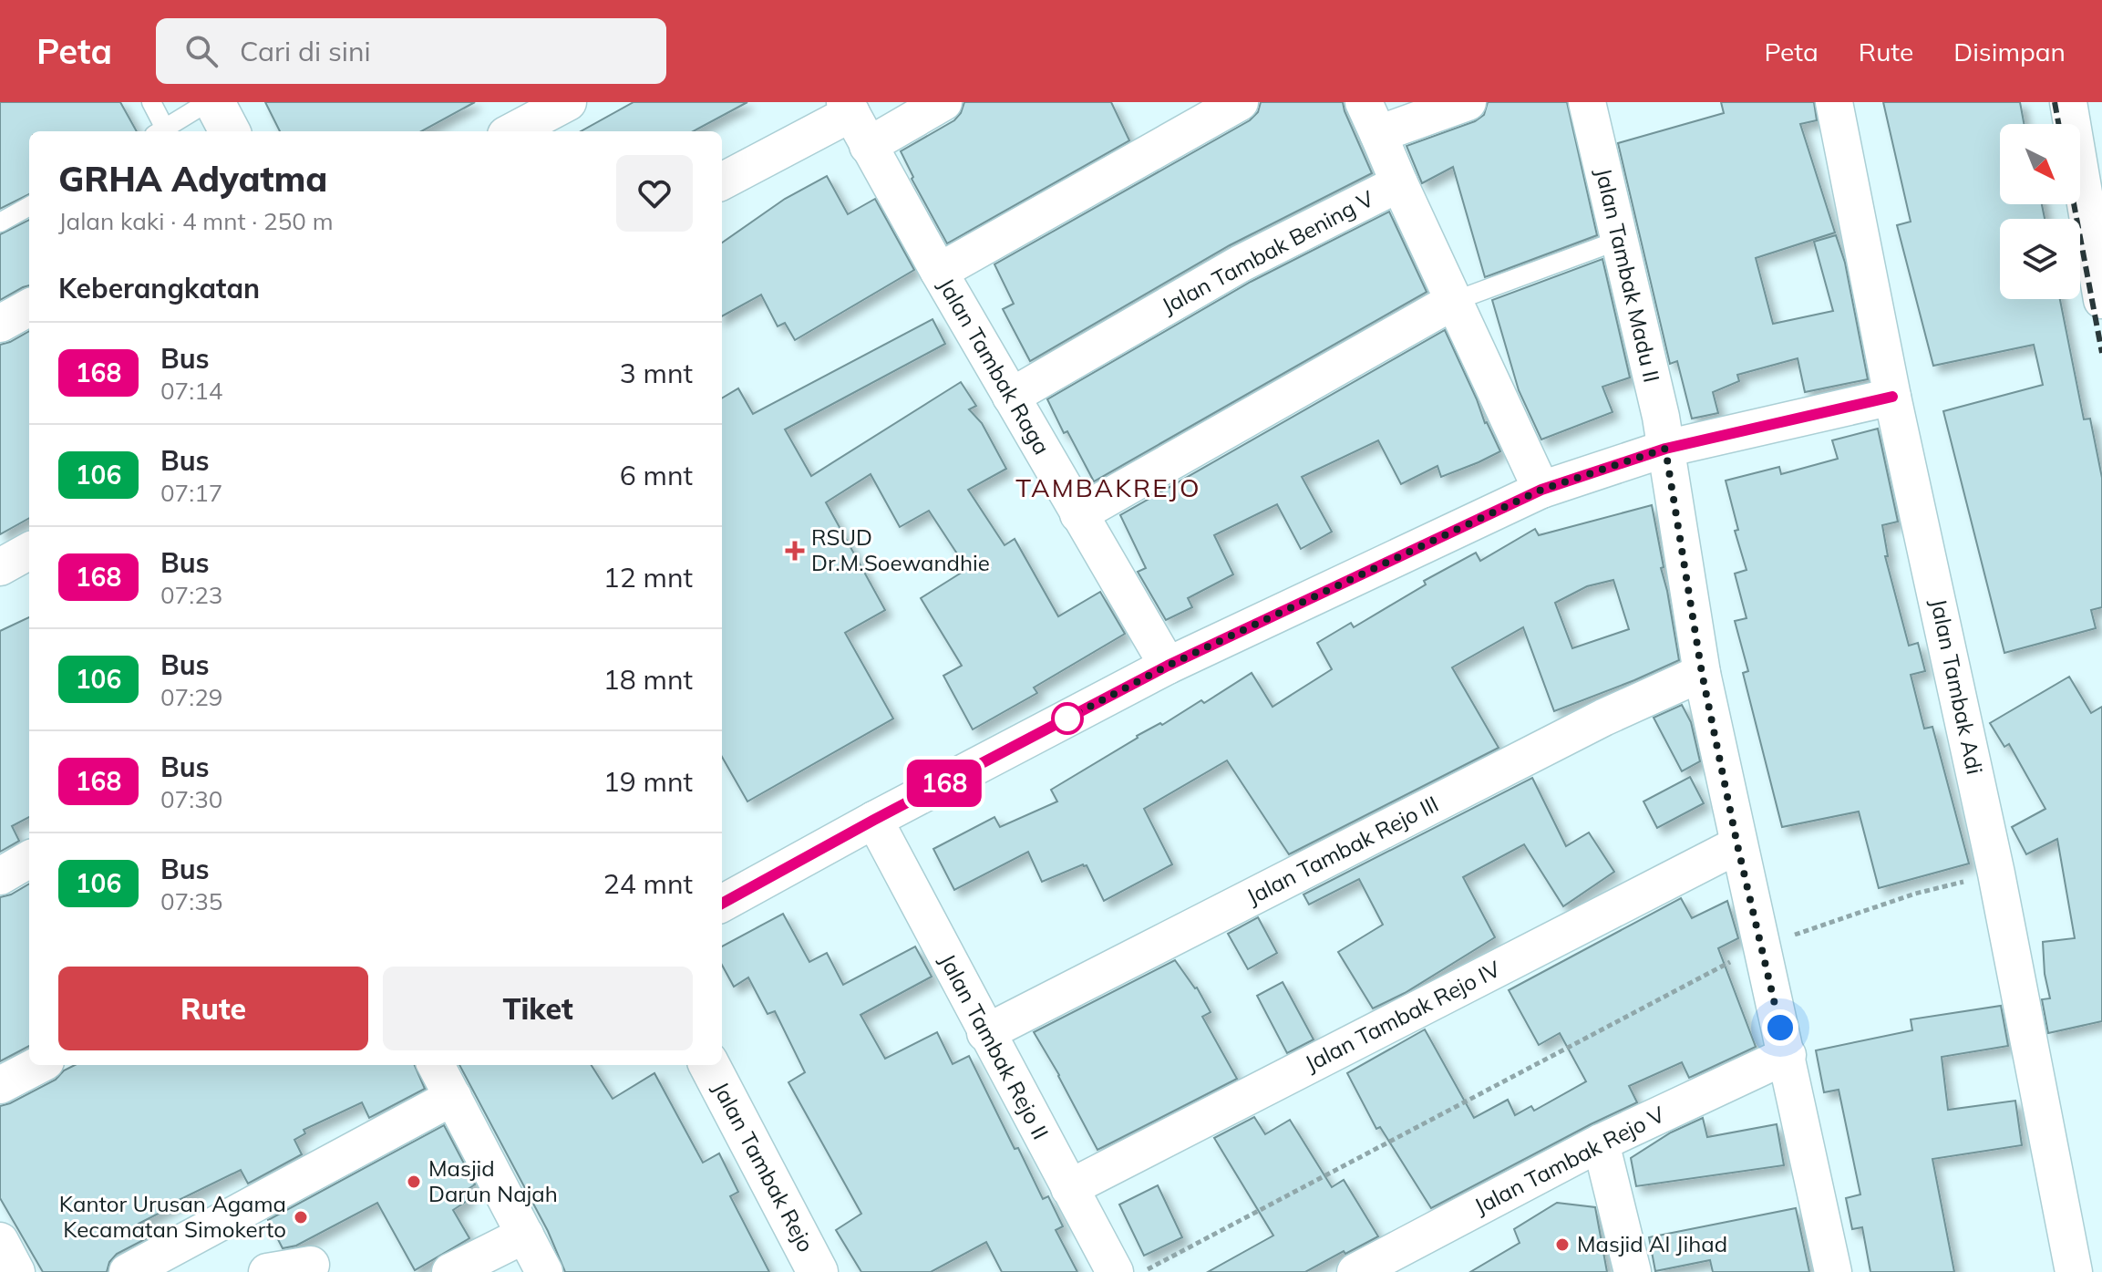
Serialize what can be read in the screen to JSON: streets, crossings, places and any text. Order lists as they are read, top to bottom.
{
  "streets": {
    "street": [
      "Jalan Tambak Bening V",
      "Jalan Tambak Madu II",
      "Jalan Tambak Raga",
      "Jalan Tambak Adi",
      "Jalan Tambak Rejo III",
      "Jalan Tambak Rejo IV",
      "Jalan Tambak Rejo II",
      "Jalan Tambak Rejo V",
      "Jalan Tambak Rejo"
    ]
  },
  "crossings": [
    ["Jalan Tambak Bening V", "Jalan Tambak Raga"],
    ["Jalan Tambak Madu II", "Jalan Tambak Rejo III"],
    ["Jalan Tambak Madu II", "Jalan Tambak Rejo IV"],
    ["Jalan Tambak Madu II", "Jalan Tambak Rejo V"],
    ["Jalan Tambak Rejo III", "Jalan Tambak Rejo II"],
    ["Jalan Tambak Rejo IV", "Jalan Tambak Rejo II"]
  ],
  "districts": ["TAMBAKREJO"],
  "places": {
    "health": ["RSUD Dr.M.Soewandhie"],
    "other": ["Masjid Darun Najah", "Kantor Urusan Agama Kecamatan Simokerto", "Masjid Al Jihad"]
  },
  "lines": ["bus line 168"],
  "north": "bottom right",
  "page": {
    "header": "Peta",
    "search": "Cari di sini",
    "nav": ["Peta", "Rute", "Disimpan"],
    "on_map": "168",
    "heading": [
      ["GRHA Adyatma", "Jalan kaki · 4 mnt · 250 m"],
      "Keberangkatan"
    ],
    "list": [
      {
        "mark": "168",
        "name": "Bus",
        "note": "07:14",
        "value": "3 mnt"
      },
      {
        "mark": "106",
        "name": "Bus",
        "note": "07:17",
        "value": "6 mnt"
      },
      {
        "mark": "168",
        "name": "Bus",
        "note": "07:23",
        "value": "12 mnt"
      },
      {
        "mark": "106",
        "name": "Bus",
        "note": "07:29",
        "value": "18 mnt"
      },
      {
        "mark": "168",
        "name": "Bus",
        "note": "07:30",
        "value": "19 mnt"
      },
      {
        "mark": "106",
        "name": "Bus",
        "note": "07:35",
        "value": "24 mnt"
      }
    ],
    "buttons": ["Rute", "Tiket"]
  }
}
